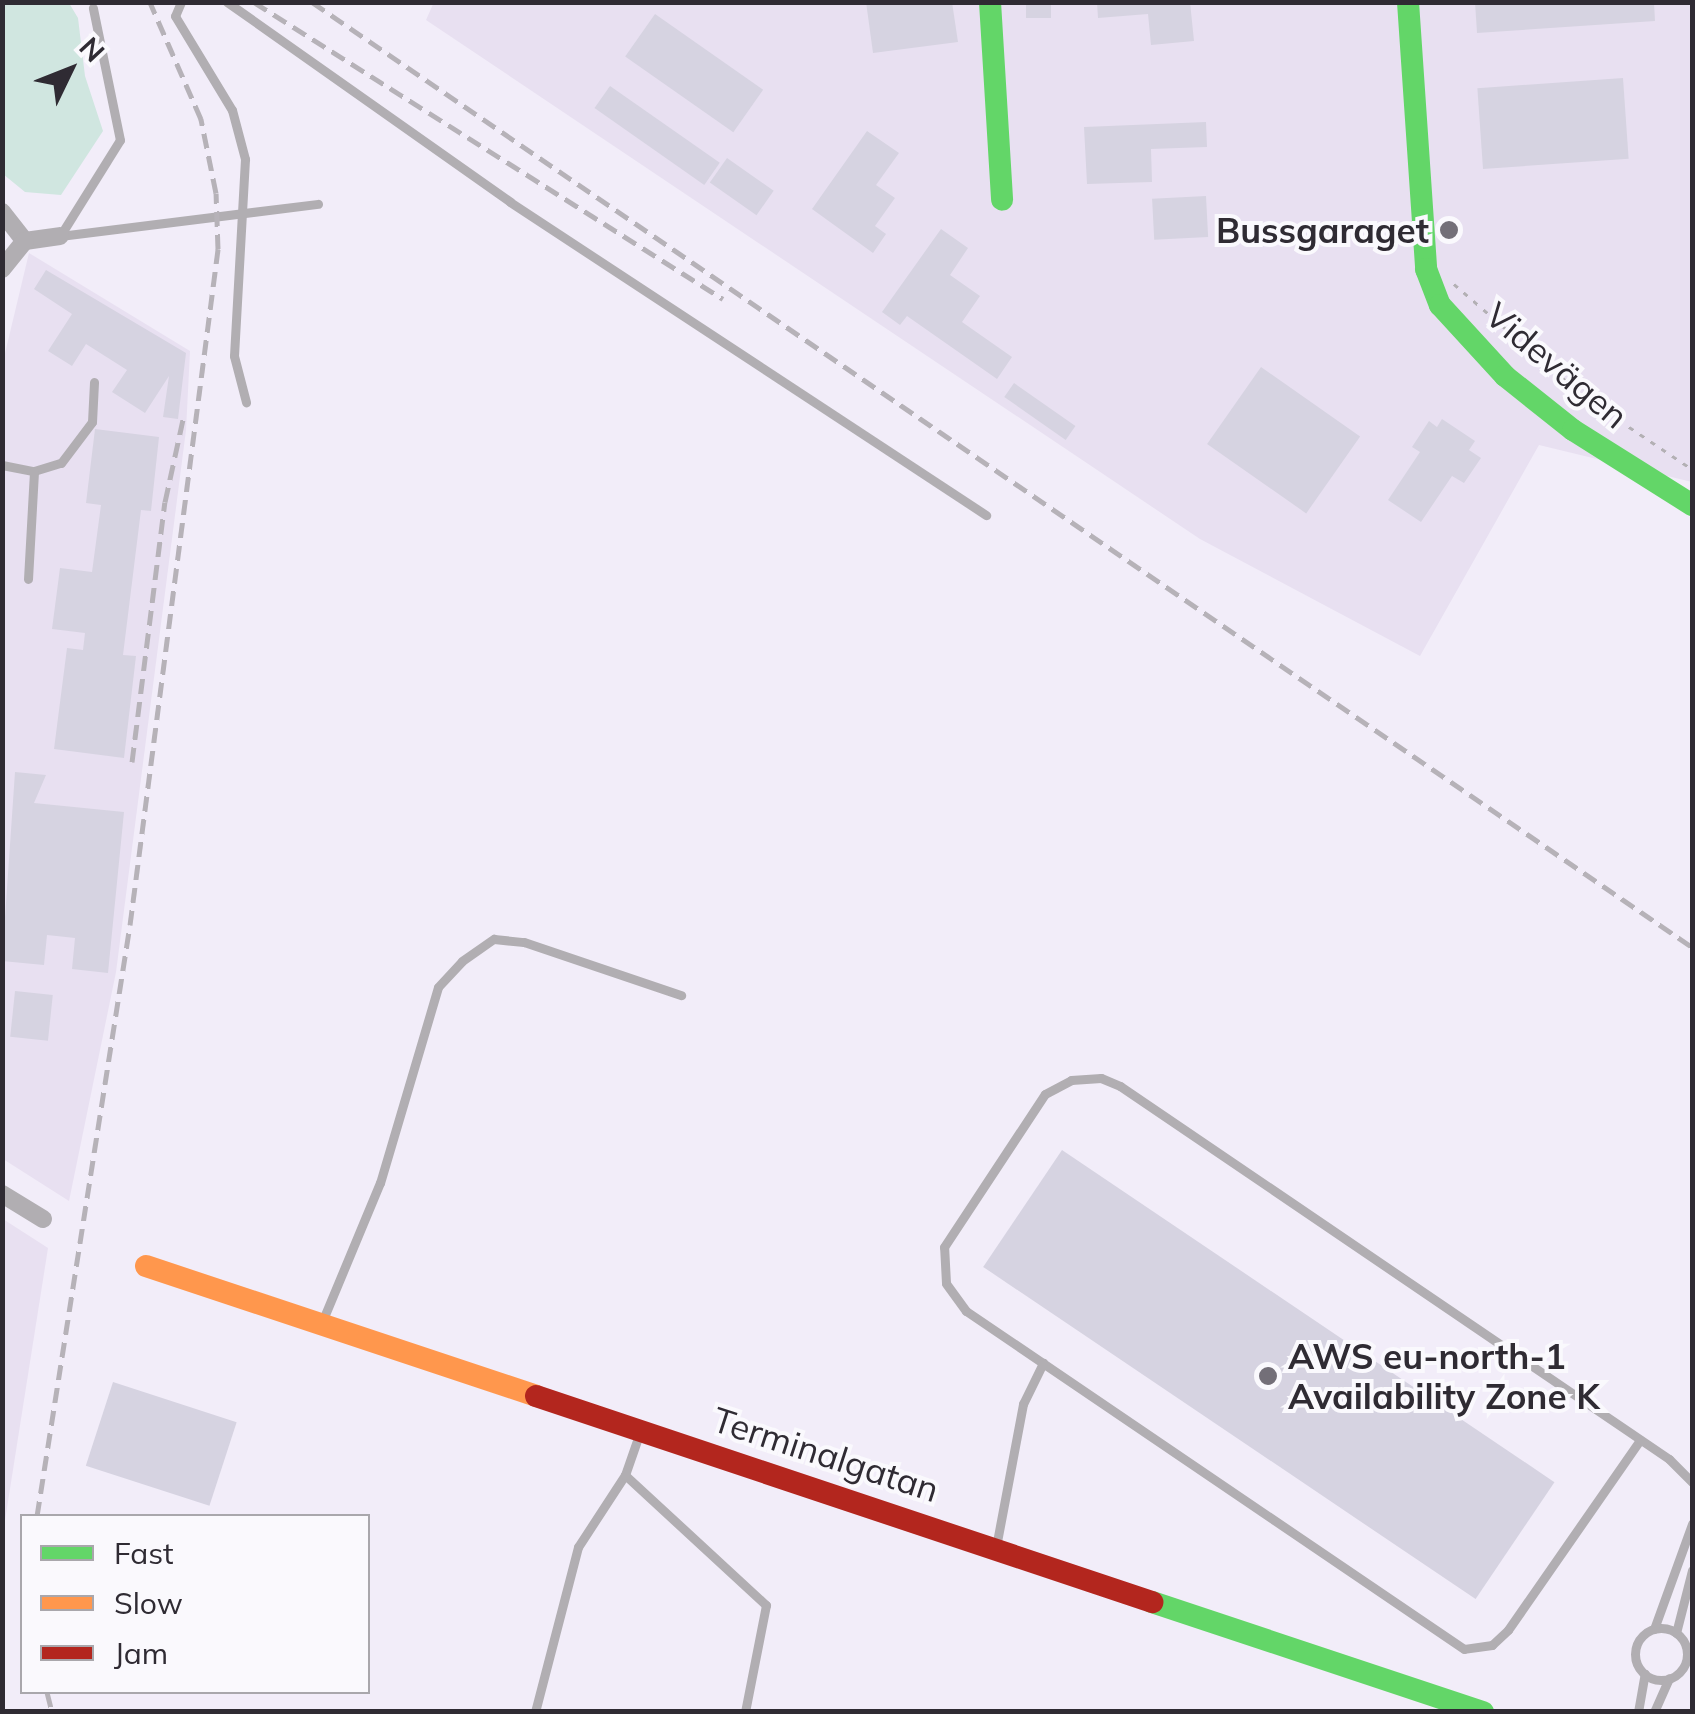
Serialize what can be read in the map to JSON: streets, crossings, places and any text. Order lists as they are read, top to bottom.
{
  "streets": {
    "street": ["Videvägen", "Terminalgatan"]
  },
  "places": ["Bussgaraget", "AWS eu-north-1 Availability Zone K"],
  "legend": ["Fast", "Slow", "Jam"],
  "north": "top right"
}
